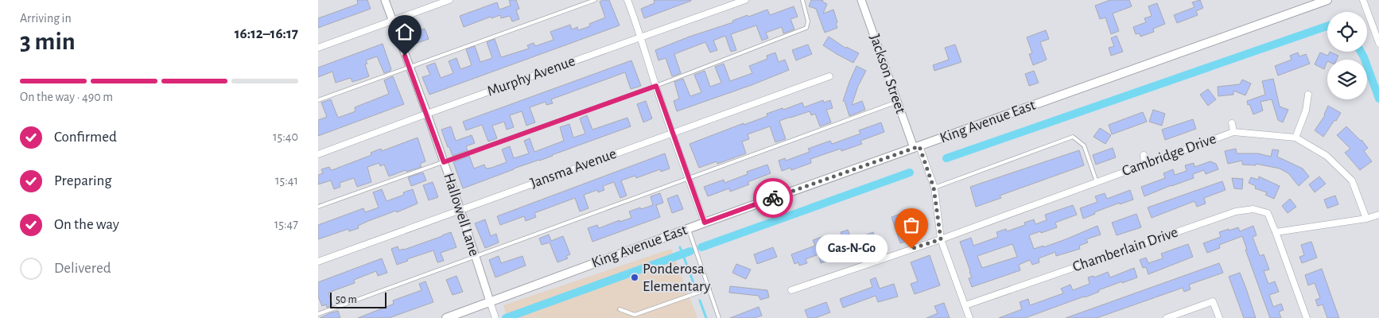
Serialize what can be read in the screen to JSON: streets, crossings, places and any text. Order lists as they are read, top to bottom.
{
  "streets": {
    "main road": ["King Avenue East"],
    "street": [
      "Jackson Street",
      "Murphy Avenue",
      "Cambridge Drive",
      "Jansma Avenue",
      "Hallowell Lane",
      "Chamberlain Drive"
    ]
  },
  "crossings": [
    ["Jackson Street", "King Avenue East"],
    ["Jackson Street", "Cambridge Drive"],
    ["Jackson Street", "Chamberlain Drive"],
    ["Murphy Avenue", "Hallowell Lane"],
    ["King Avenue East", "Hallowell Lane"],
    ["Jansma Avenue", "Hallowell Lane"]
  ],
  "places": ["Gas-N-Go", "Ponderosa Elementary"],
  "scale_bar": "50 m",
  "page": {
    "heading": ["3 min", "Arriving in", "16:12–16:17"],
    "bar": "On the way · 490 m",
    "list": [
      ["Confirmed", "15:40"],
      ["Preparing", "15:41"],
      ["On the way", "15:47"],
      "Delivered"
    ],
    "bubble": "Gas-N-Go",
    "scale": "50 m"
  }
}
